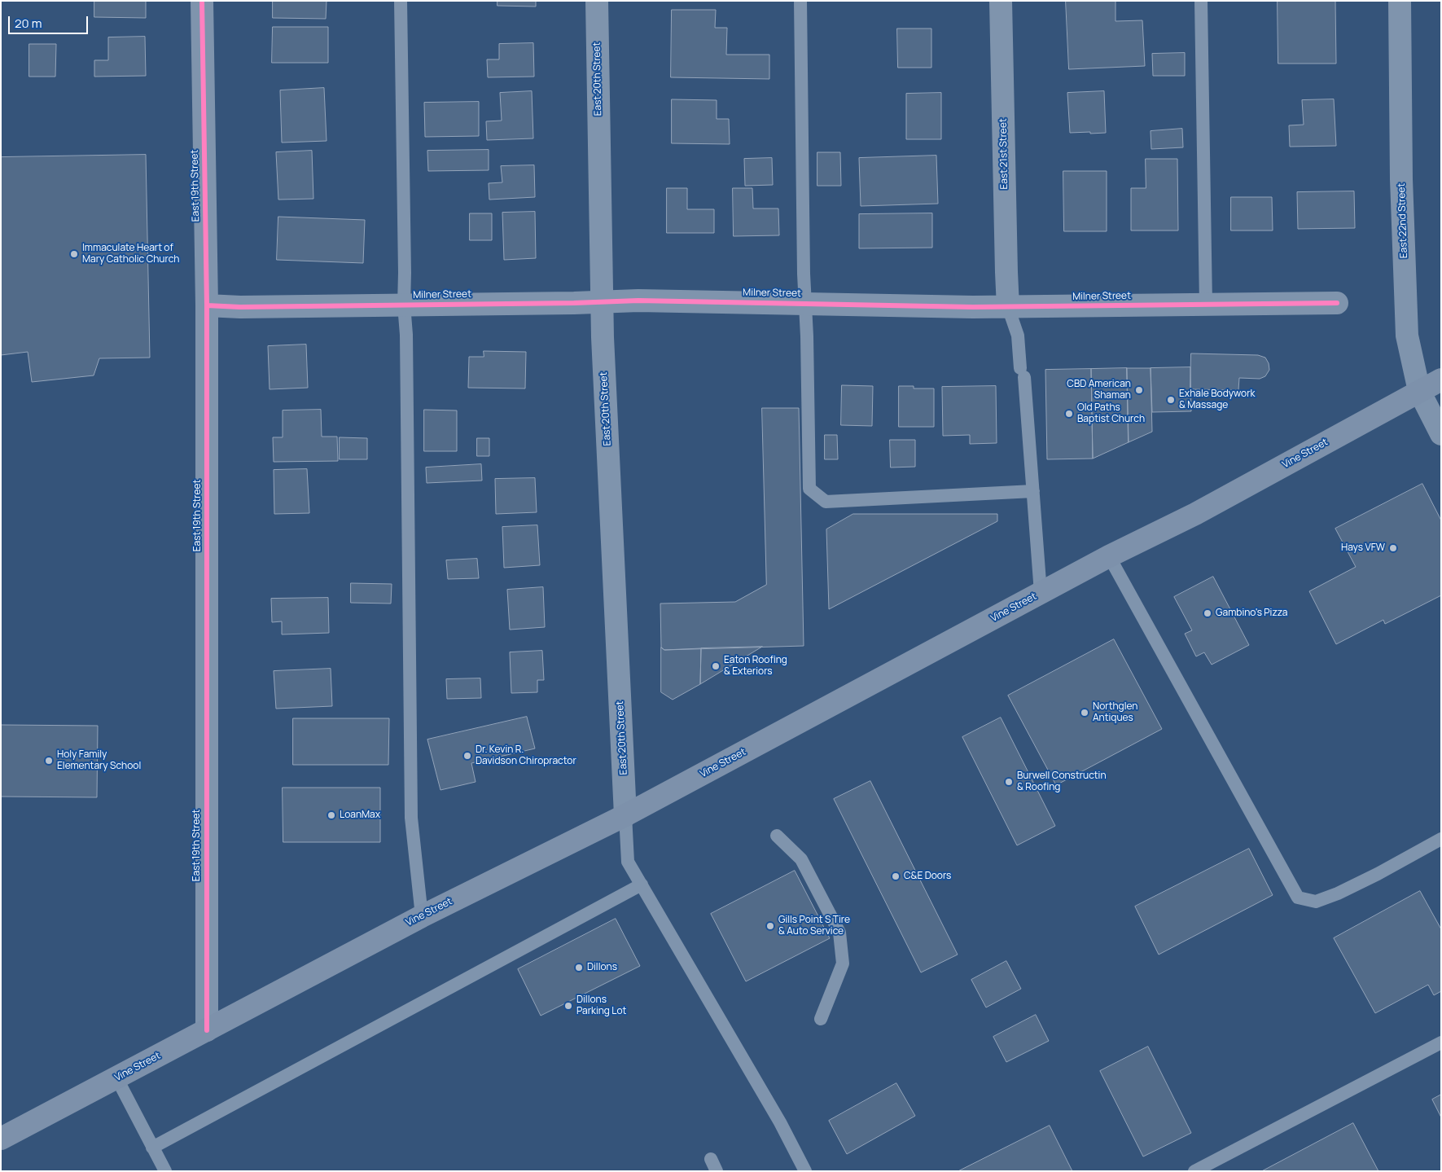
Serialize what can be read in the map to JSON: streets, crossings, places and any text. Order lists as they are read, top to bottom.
{
  "streets": {
    "main road": ["Vine Street"],
    "street": [
      "East 20th Street",
      "East 21st Street",
      "East 19th Street",
      "East 22nd Street",
      "Milner Street"
    ]
  },
  "crossings": [
    ["East 20th Street", "Milner Street"],
    ["East 20th Street", "Vine Street"],
    ["East 21st Street", "Milner Street"],
    ["East 19th Street", "Milner Street"],
    ["East 19th Street", "Vine Street"],
    ["East 22nd Street", "Vine Street"]
  ],
  "places": [
    "Immaculate Heart of Mary Catholic Church",
    "CBD American Shaman",
    "Exhale Bodywork & Massage",
    "Old Paths Baptist Church",
    "Hays VFW",
    "Gambino's Pizza",
    "Eaton Roofing & Exteriors",
    "Northglen Antiques",
    "Dr. Kevin R. Davidson Chiropractor",
    "Holy Family Elementary School",
    "Burwell Constructin & Roofing",
    "LoanMax",
    "C&E Doors",
    "Gills Point S Tire & Auto Service",
    "Dillons",
    "Dillons Parking Lot"
  ],
  "scale_bar": "20 m"
}
